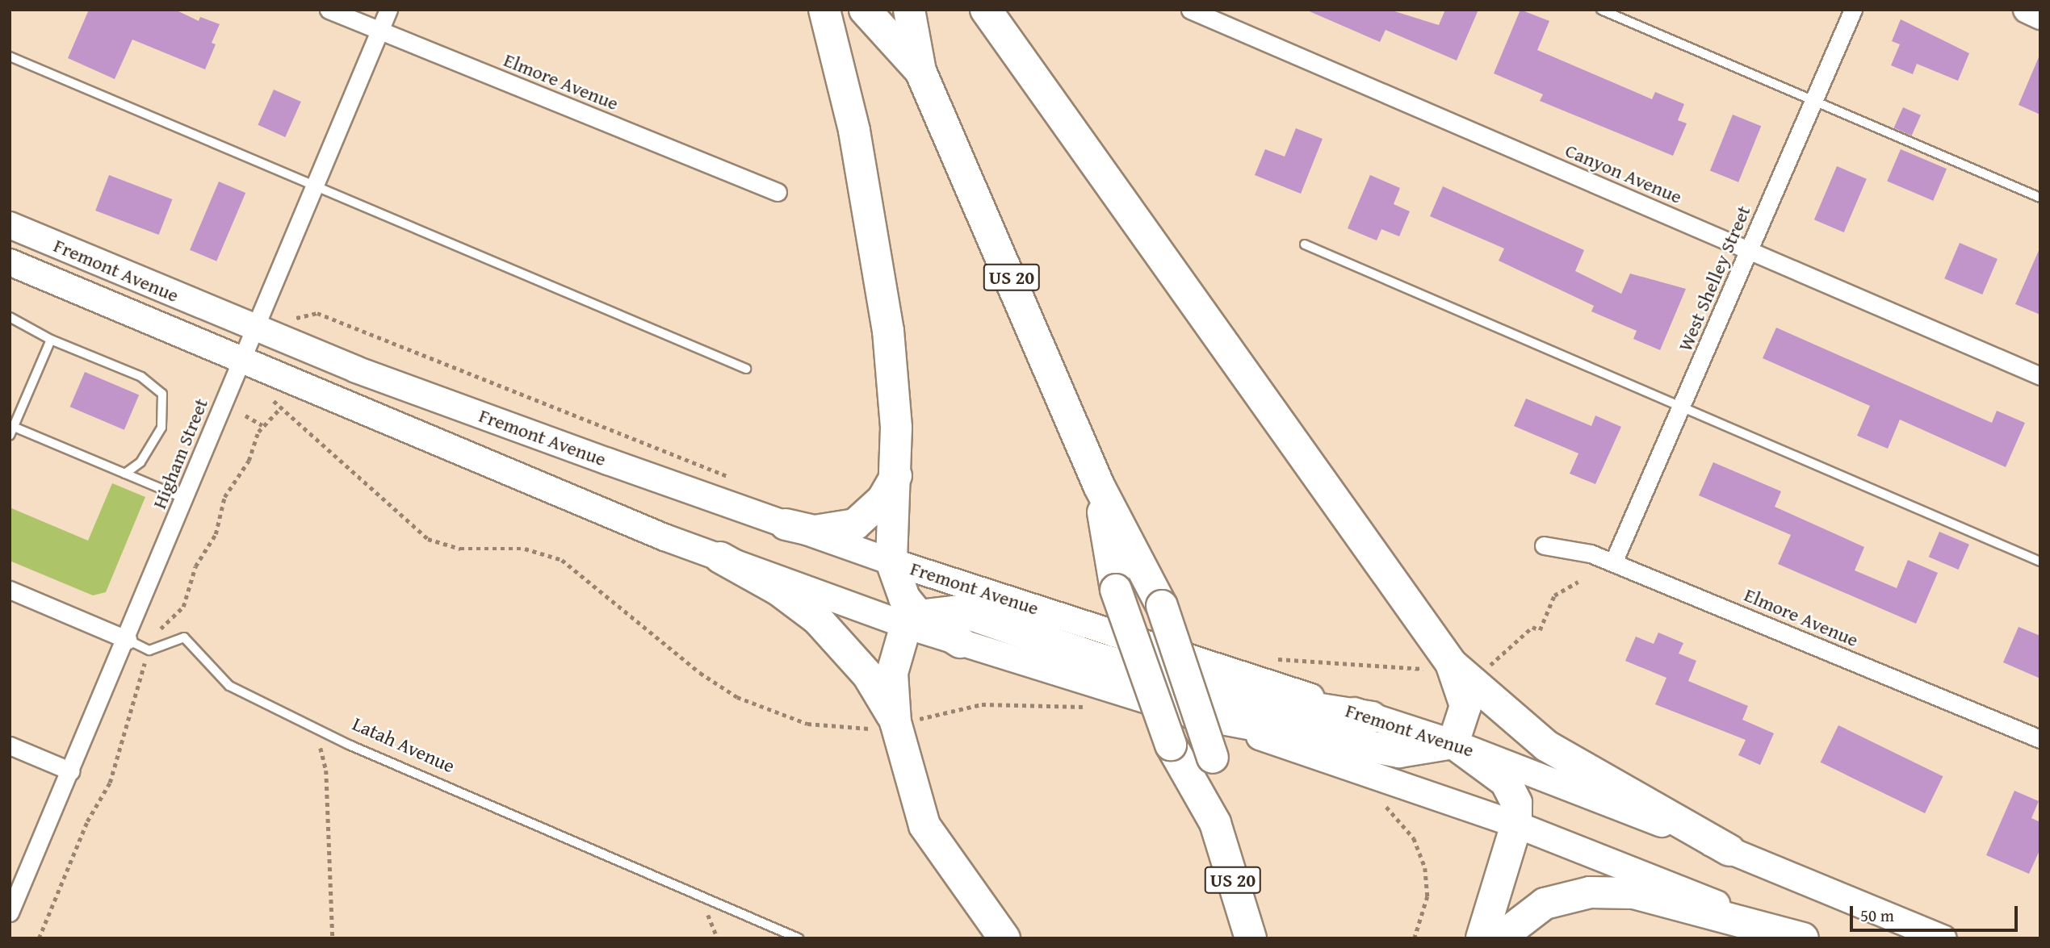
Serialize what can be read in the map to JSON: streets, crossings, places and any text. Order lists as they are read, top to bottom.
{
  "streets": {
    "highway": ["US 20"],
    "street": [
      "Elmore Avenue",
      "Canyon Avenue",
      "Fremont Avenue",
      "West Shelley Street",
      "Higham Street"
    ],
    "lane": ["Latah Avenue"]
  },
  "crossings": [
    ["Elmore Avenue", "West Shelley Street"],
    ["Elmore Avenue", "Higham Street"],
    ["Canyon Avenue", "West Shelley Street"],
    ["Fremont Avenue", "Higham Street"]
  ],
  "scale_bar": "50 m"
}
